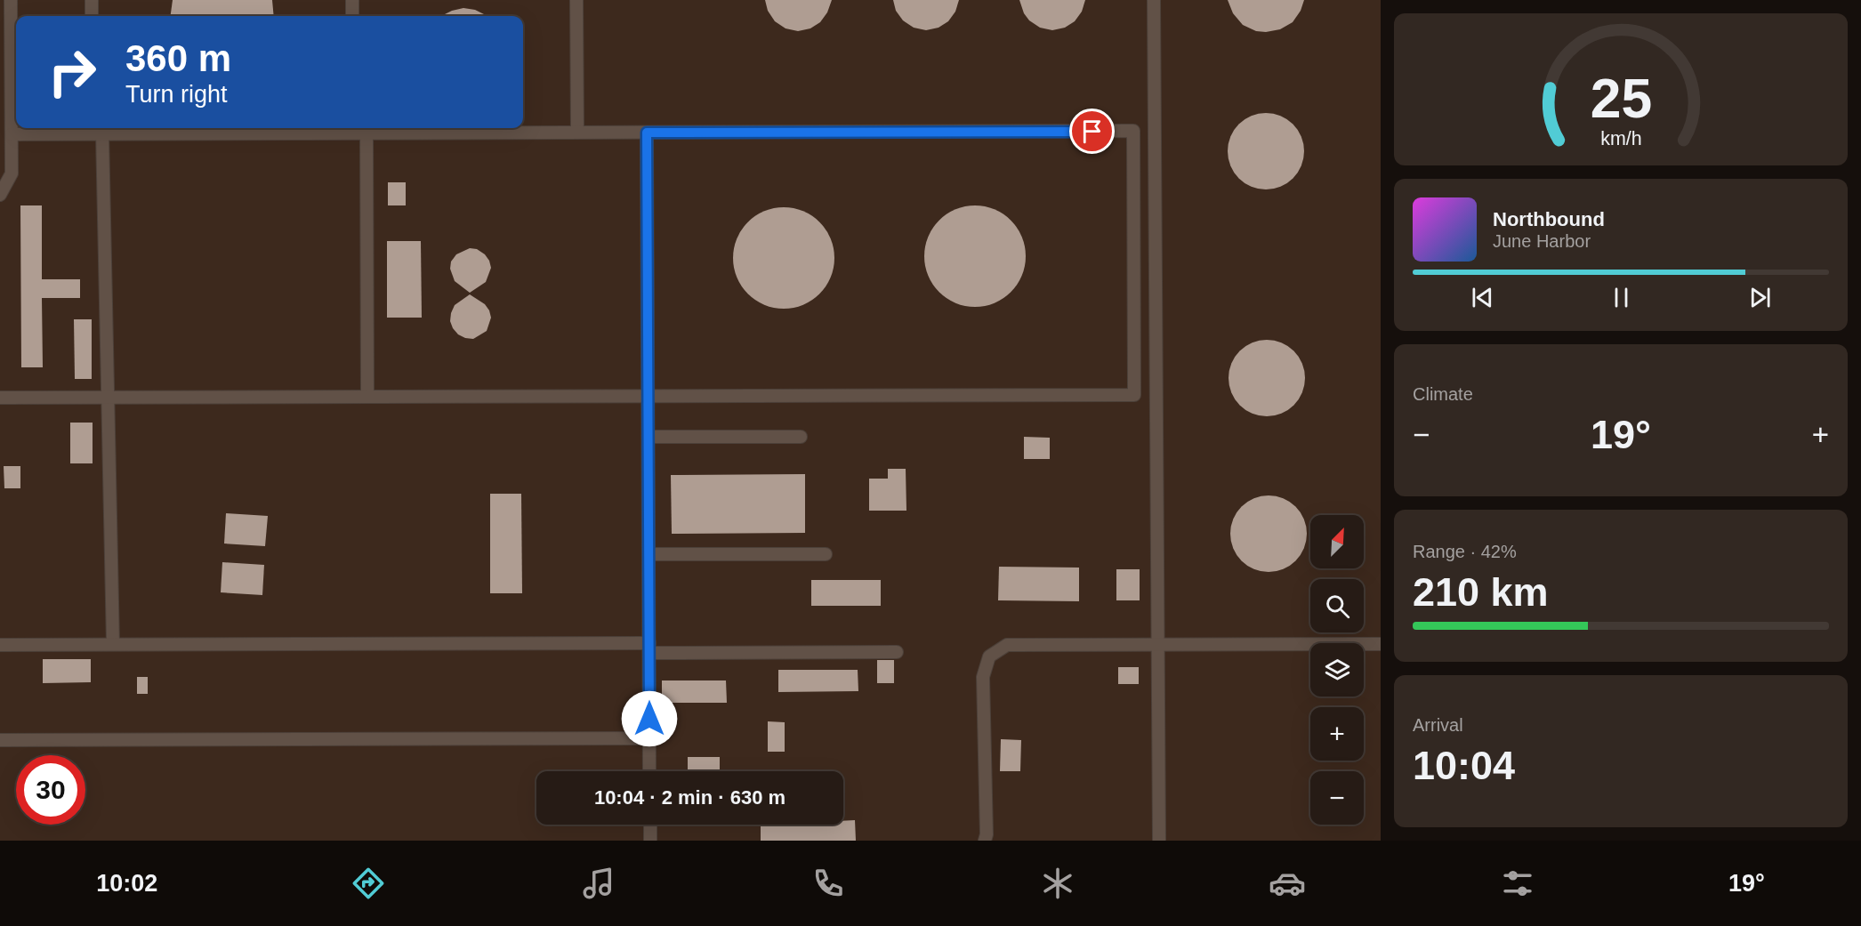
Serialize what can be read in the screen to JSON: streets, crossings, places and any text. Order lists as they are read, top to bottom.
{
  "north": "top right",
  "page": {
    "turn": ["360 m", "Turn right"],
    "song": ["Northbound", "June Harbor"],
    "tile": [
      "Climate",
      ["Range · 42%", "210 km"],
      ["Arrival", "10:04"]
    ],
    "heat": ["−", "19°", "+"],
    "map_buttons": ["+", "−"],
    "limit": "30",
    "trip": "10:04 · 2 min · 630 m",
    "tabs": ["10:02", "19°"],
    "gauge": ["25", "km/h"]
  }
}
